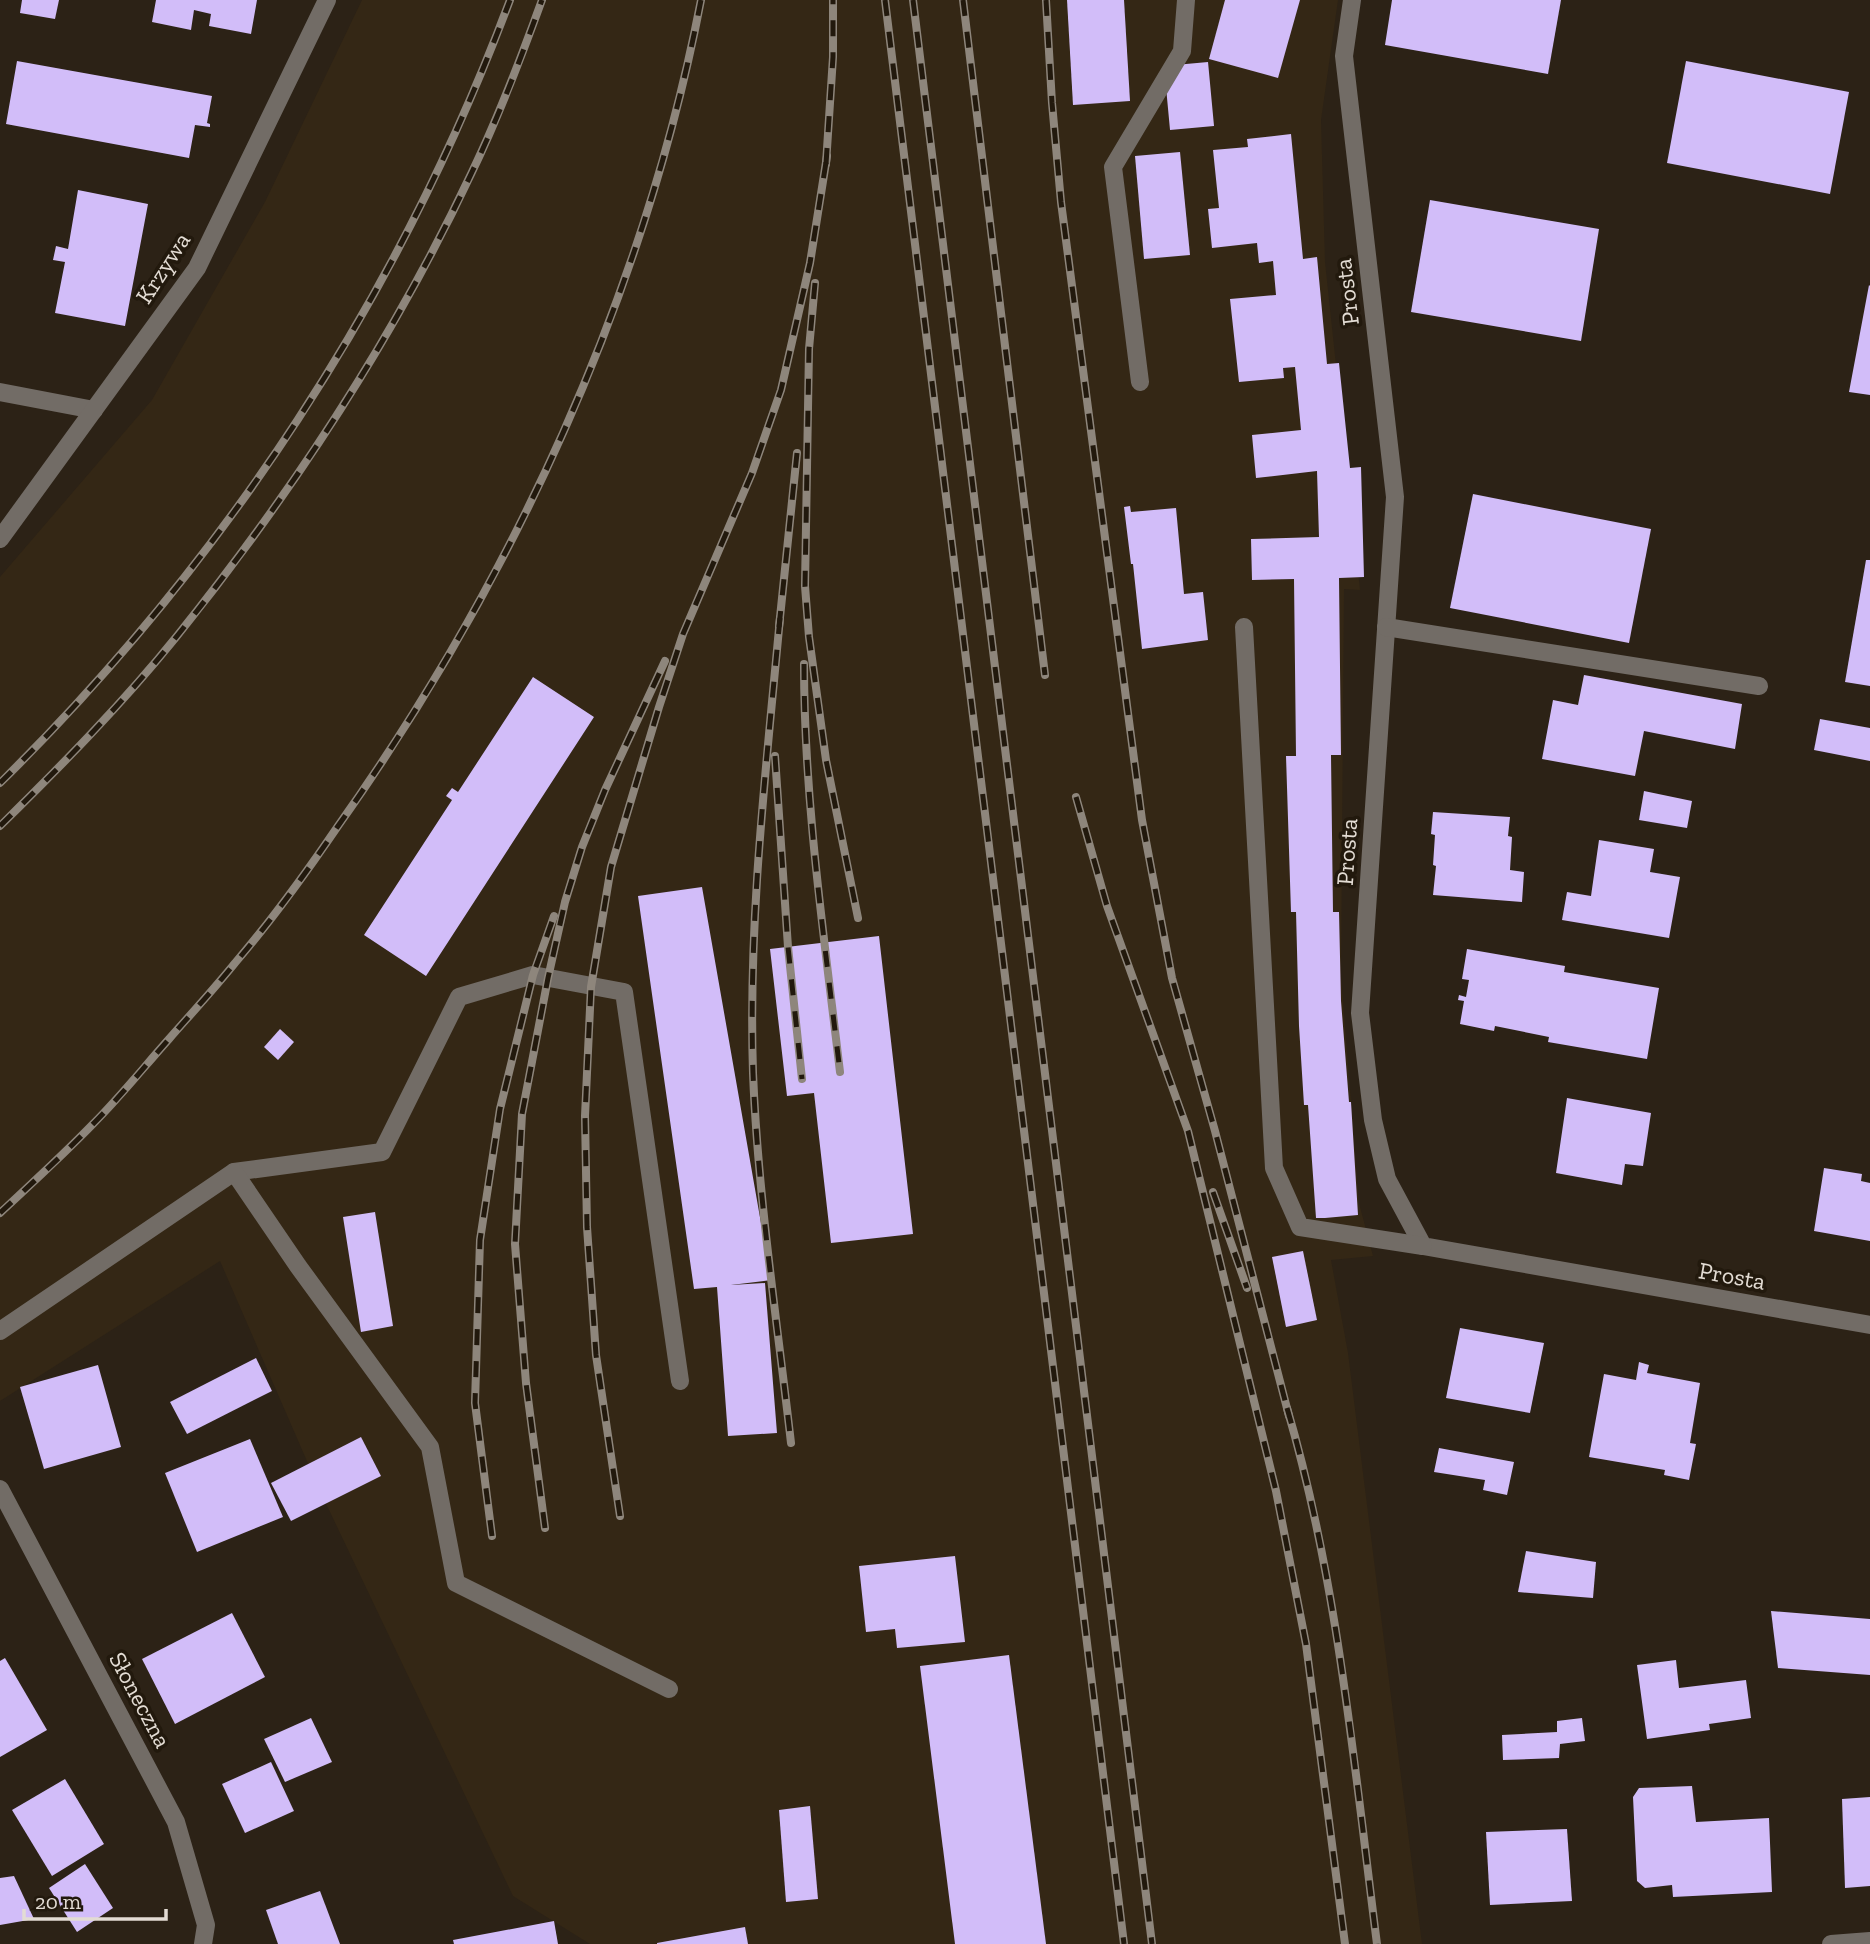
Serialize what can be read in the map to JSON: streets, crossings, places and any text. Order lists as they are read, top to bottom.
{
  "streets": {
    "street": ["Krzywa", "Prosta", "Słoneczna"]
  },
  "scale_bar": "20 m"
}
